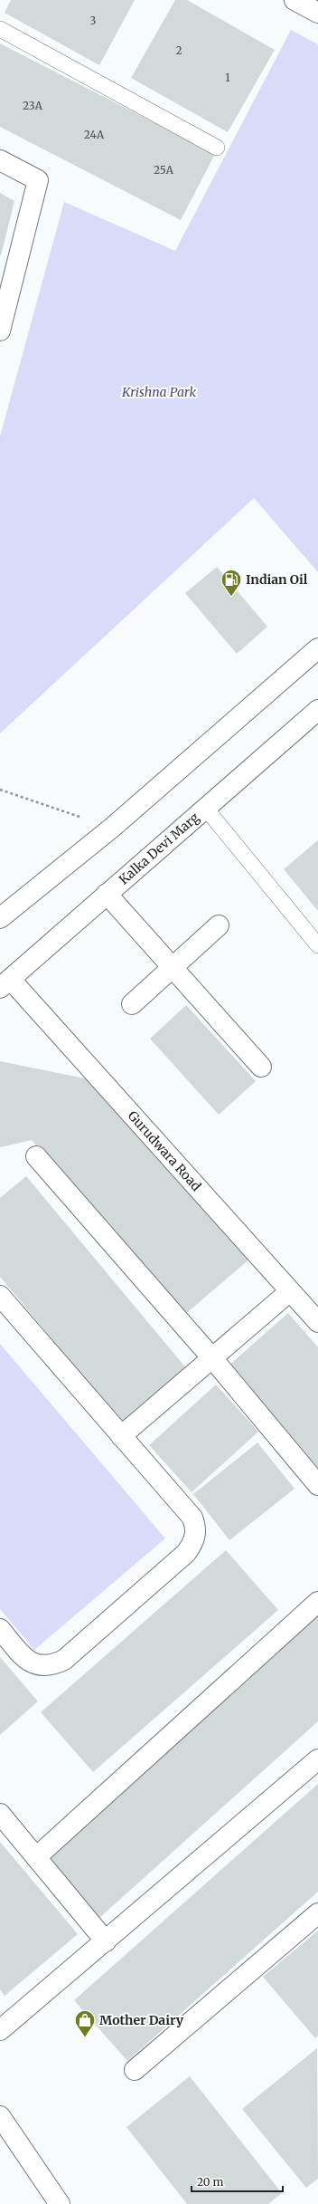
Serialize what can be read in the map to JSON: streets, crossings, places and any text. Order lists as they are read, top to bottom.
{
  "streets": {
    "street": ["Kalka Devi Marg", "Gurudwara Road"]
  },
  "crossings": [
    ["Kalka Devi Marg", "Gurudwara Road"]
  ],
  "parks": ["Krishna Park"],
  "places": {
    "fuel station": ["Indian Oil"],
    "shop": ["Mother Dairy"]
  },
  "house_numbers": [
    "3",
    "2",
    "1",
    "23A",
    "24A",
    "25A"
  ],
  "scale_bar": "20 m"
}
